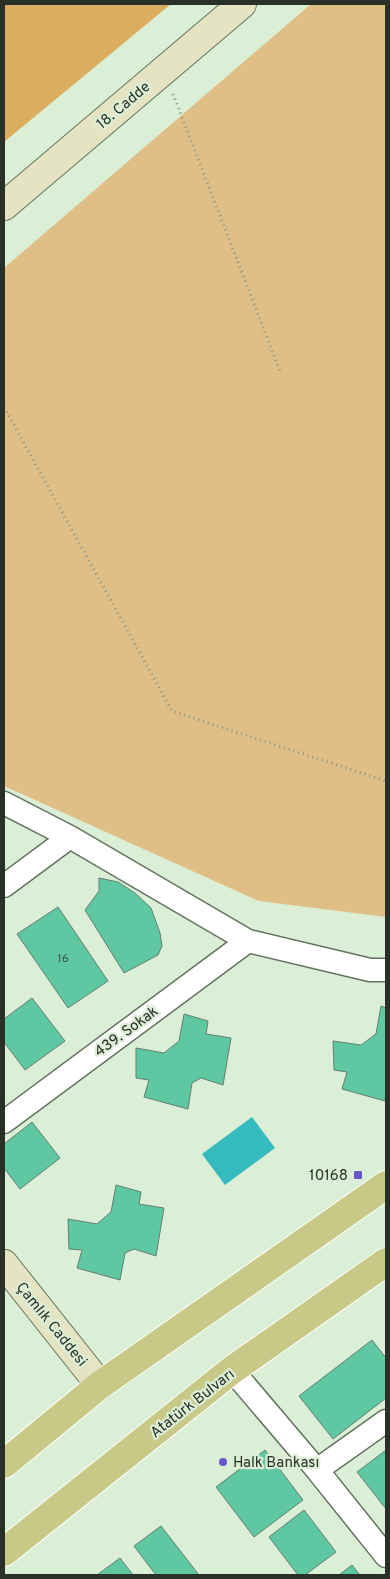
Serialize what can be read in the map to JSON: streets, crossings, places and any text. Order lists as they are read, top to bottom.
{
  "streets": {
    "main road": ["Atatürk Bulvarı"],
    "street": ["18. Cadde", "439. Sokak", "Çamlık Caddesi"]
  },
  "places": {
    "transit": ["10168"],
    "other": ["Halk Bankası"]
  },
  "house_numbers": ["16"]
}
